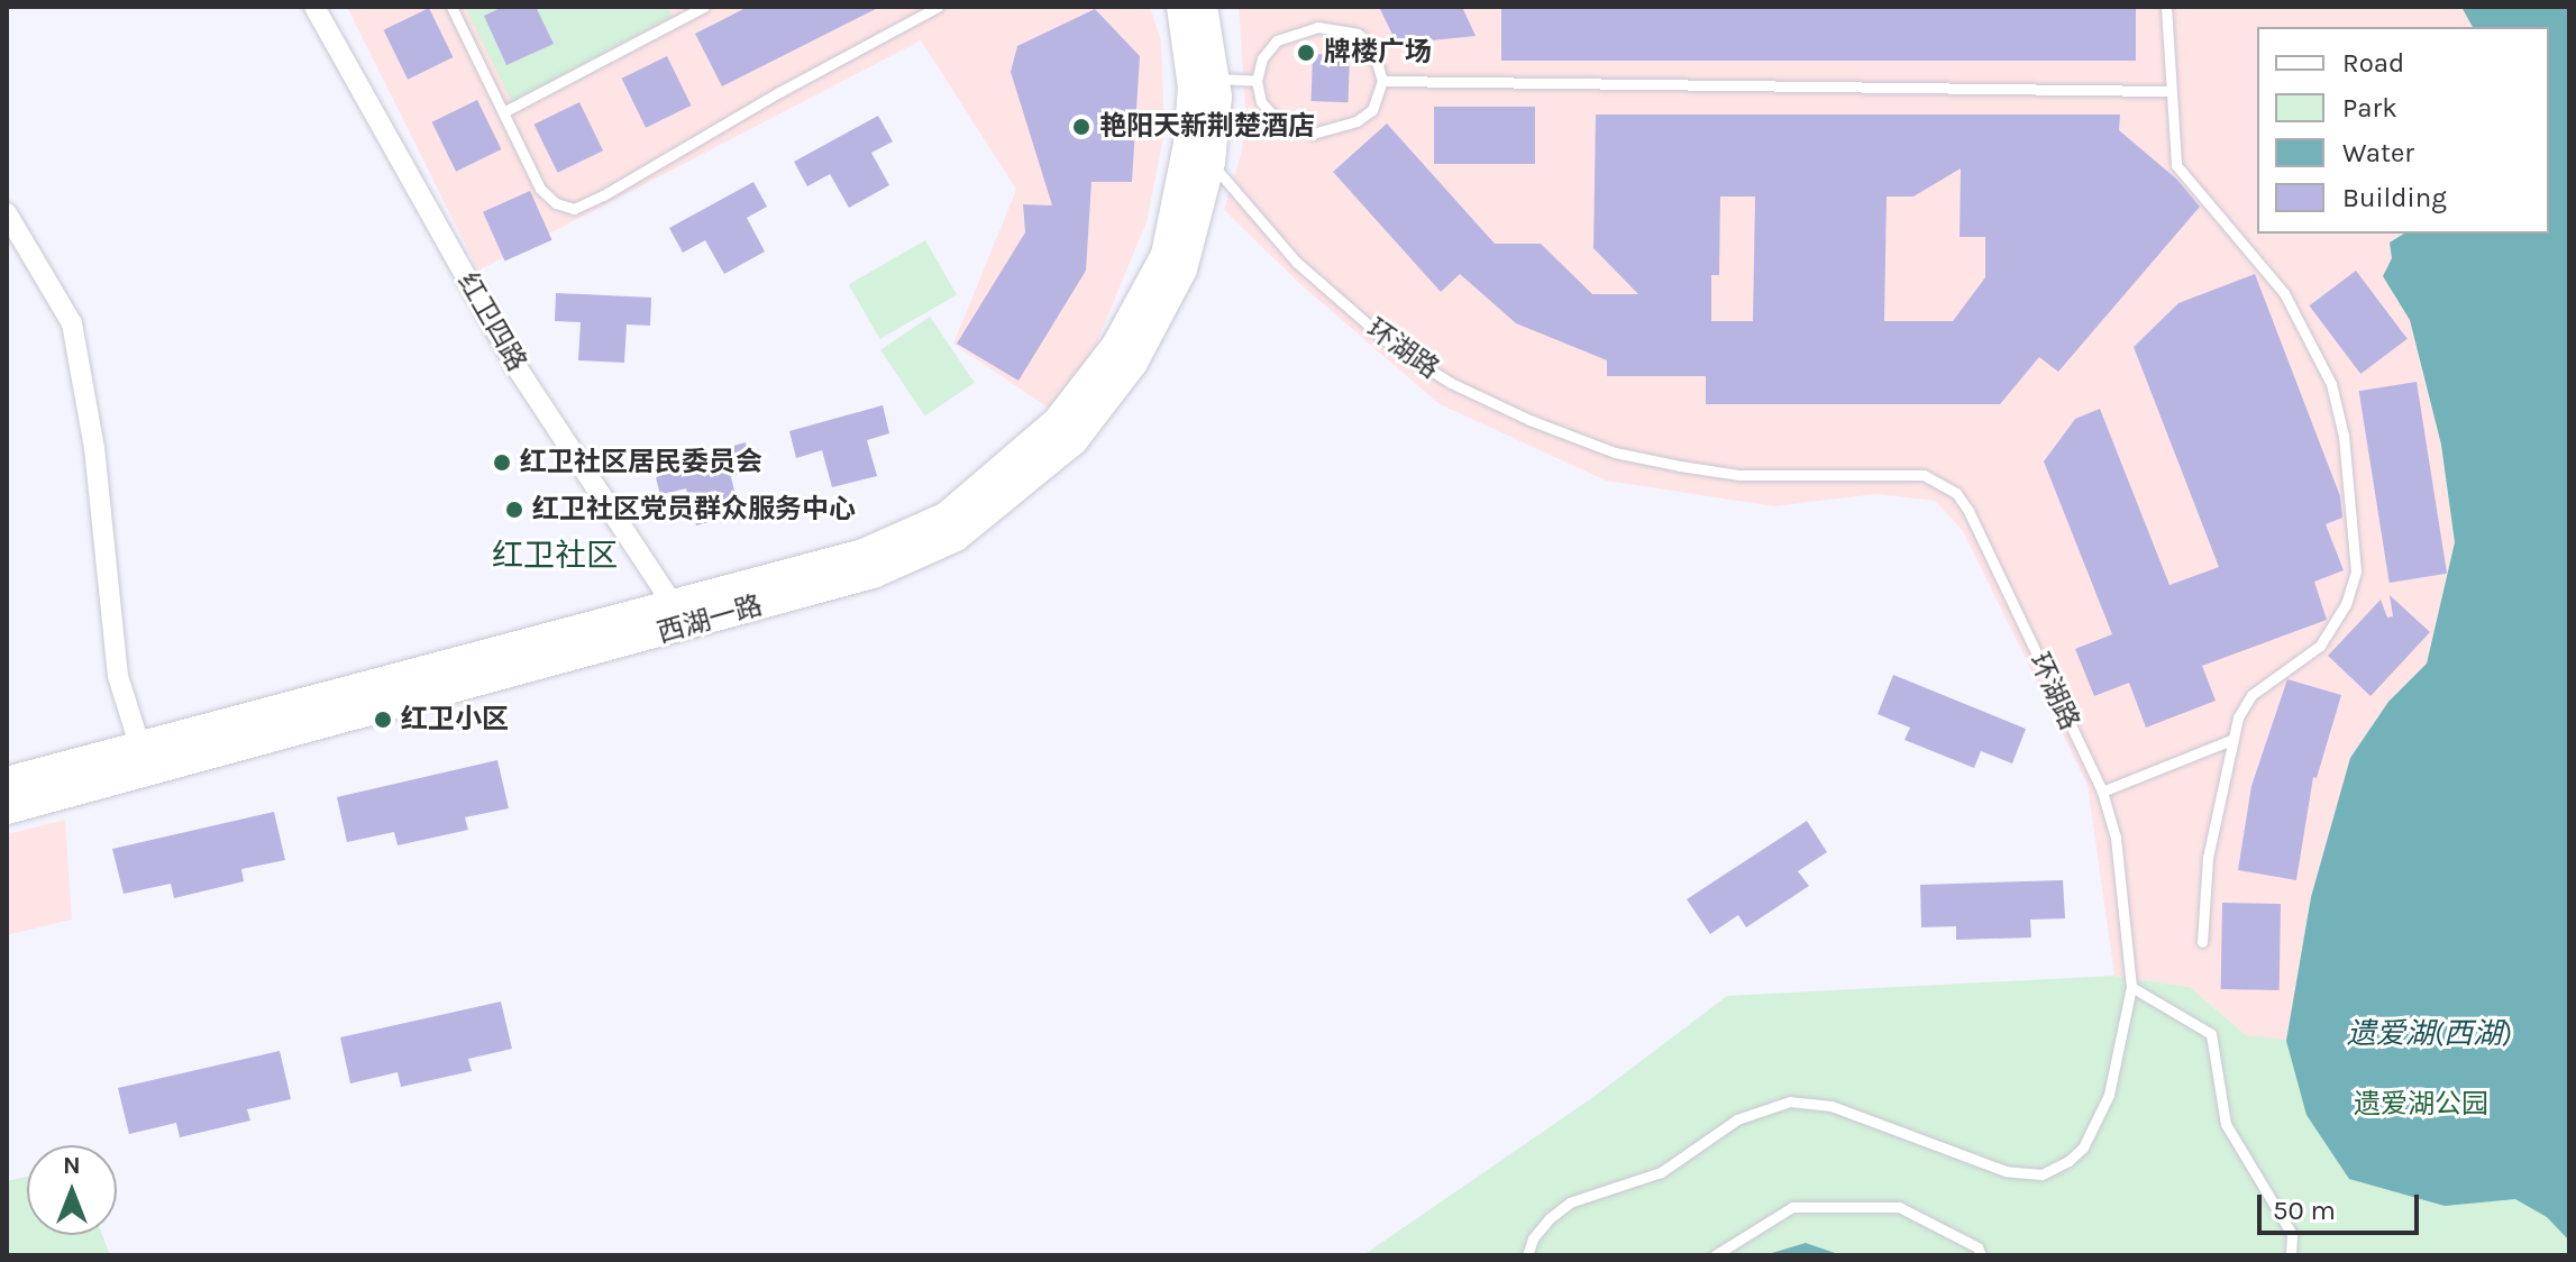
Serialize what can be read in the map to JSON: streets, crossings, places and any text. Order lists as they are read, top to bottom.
{
  "streets": {
    "main road": ["西湖一路"],
    "street": ["红卫四路"],
    "lane": ["环湖路"]
  },
  "crossings": [
    ["红卫四路", "西湖一路"],
    ["环湖路", "西湖一路"]
  ],
  "districts": ["红卫社区"],
  "water": ["遗爱湖(西湖)"],
  "parks": ["遗爱湖公园"],
  "places": [
    "牌楼广场",
    "艳阳天新荆楚酒店",
    "红卫社区居民委员会",
    "红卫社区党员群众服务中心",
    "红卫小区"
  ],
  "legend": [
    "Road",
    "Park",
    "Water",
    "Building"
  ],
  "scale_bar": "50 m",
  "north": "top"
}
